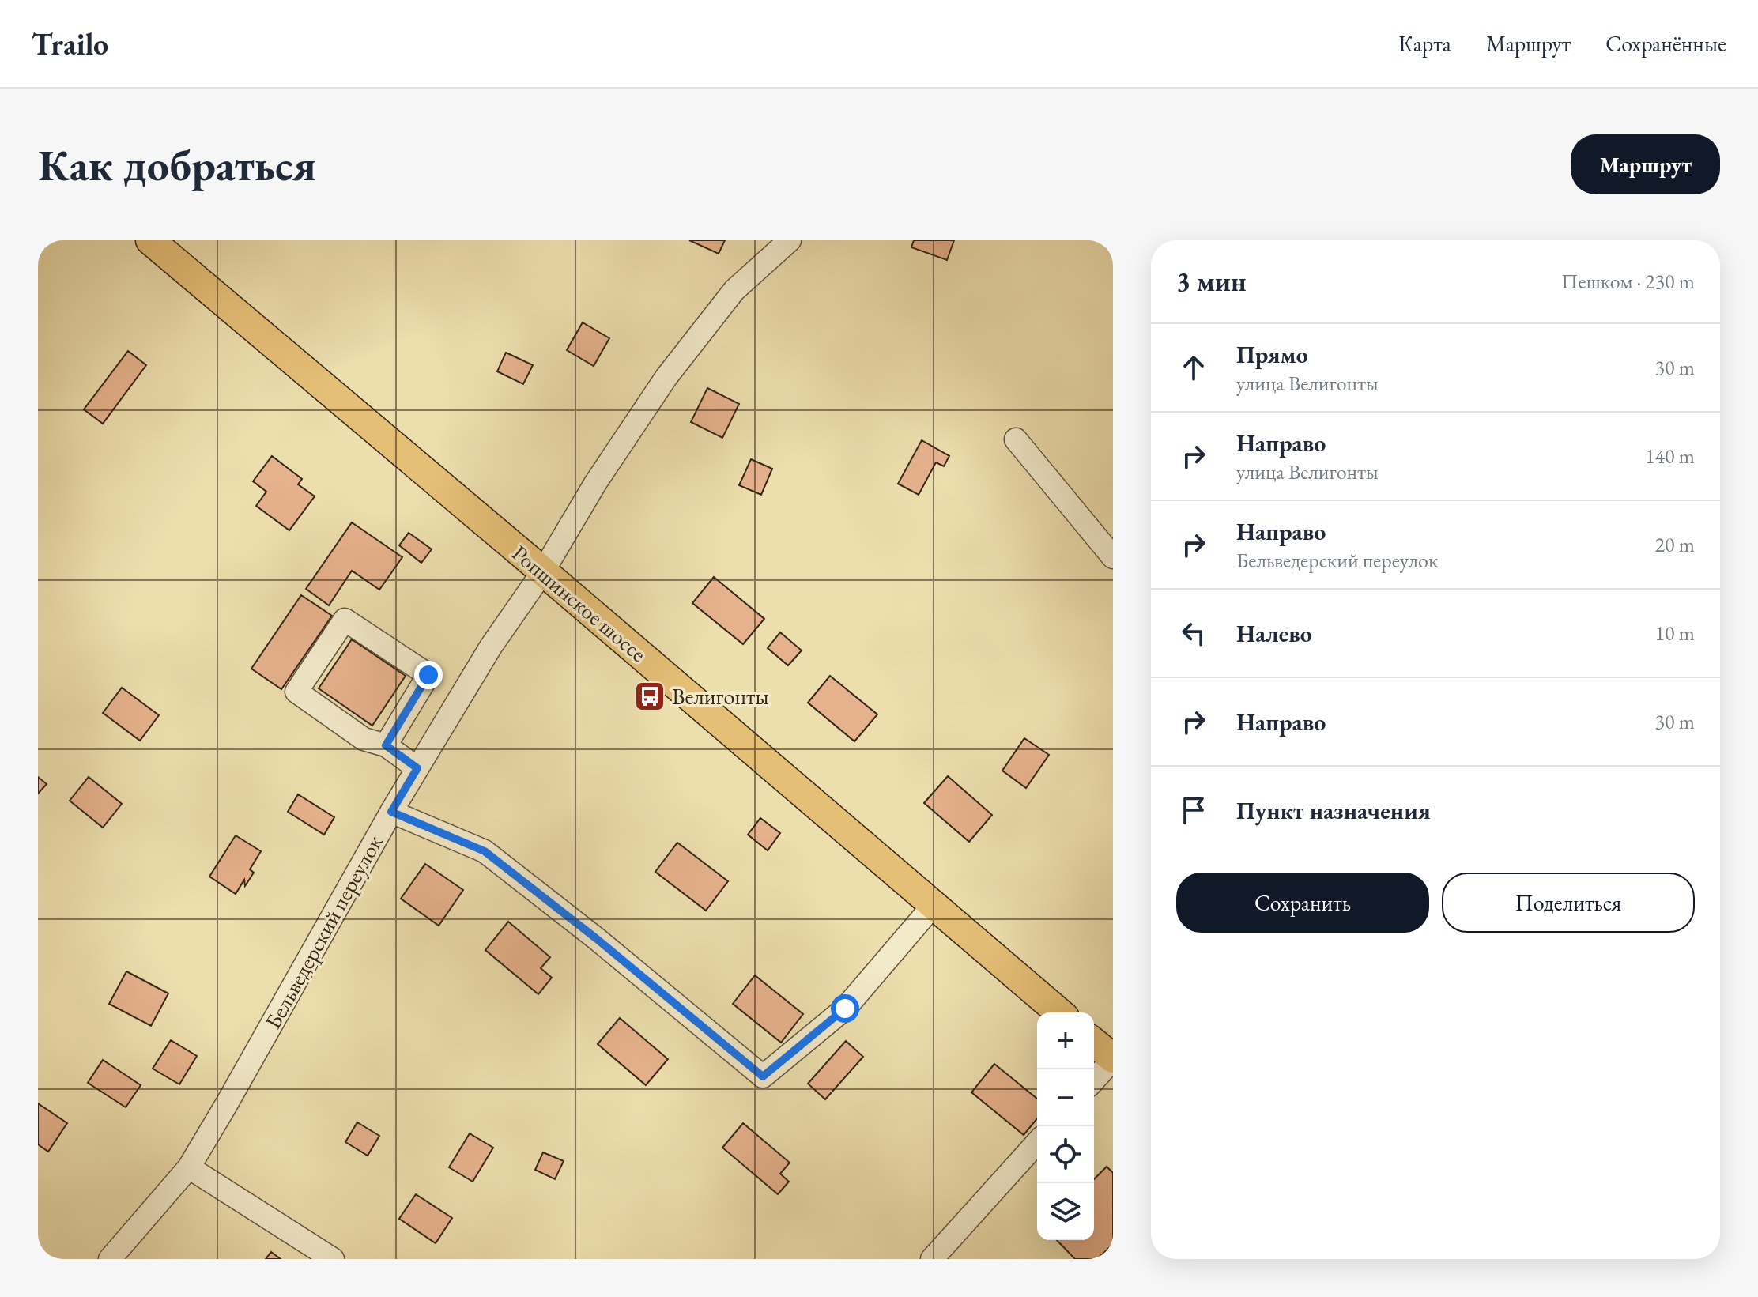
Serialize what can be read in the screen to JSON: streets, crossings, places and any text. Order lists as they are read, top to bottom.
{
  "streets": {
    "main road": ["Ропшинское шоссе"],
    "street": ["Бельведерский переулок"]
  },
  "crossings": [
    ["Ропшинское шоссе", "Бельведерский переулок"]
  ],
  "places": {
    "bus stop": ["Велигонты"]
  },
  "page": {
    "header": "Trailo",
    "nav": ["Карта", "Маршрут", "Сохранённые"],
    "buttons": [
      "Маршрут",
      ["Сохранить", "Поделиться"]
    ],
    "title": "Как добраться",
    "heading": ["3 мин", "Пешком · 230 m"],
    "list": [
      ["Прямо", "улица Велигонты", "30 m"],
      ["Направо", "улица Велигонты", "140 m"],
      ["Направо", "Бельведерский переулок", "20 m"],
      ["Налево", "10 m"],
      ["Направо", "30 m"],
      "Пункт назначения"
    ],
    "map_buttons": ["+", "−"]
  }
}
